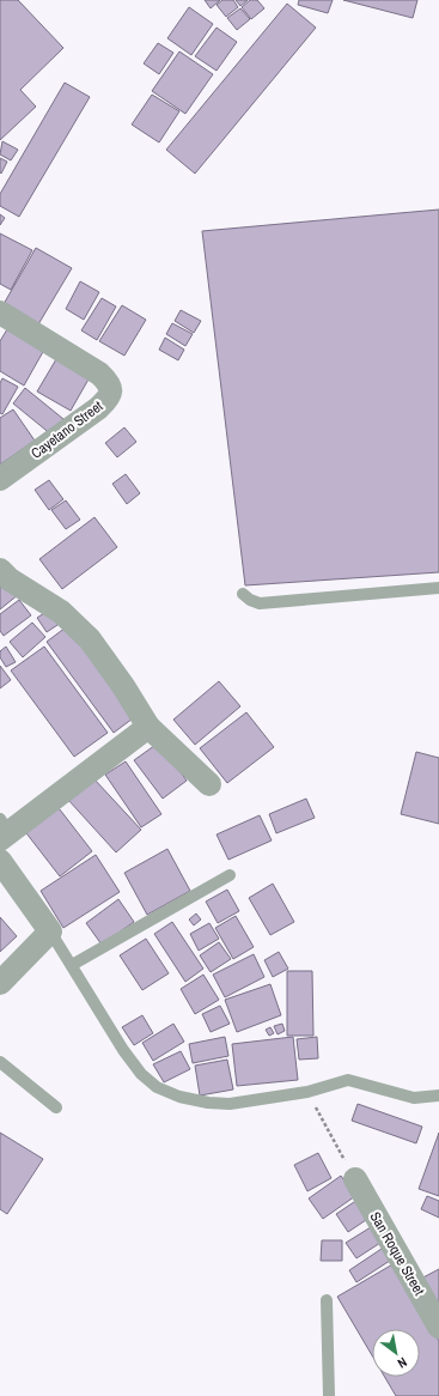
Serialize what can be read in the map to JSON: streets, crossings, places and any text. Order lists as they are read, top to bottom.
{
  "streets": {
    "street": ["Cayetano Street", "San Roque Street"]
  },
  "north": "bottom right"
}
